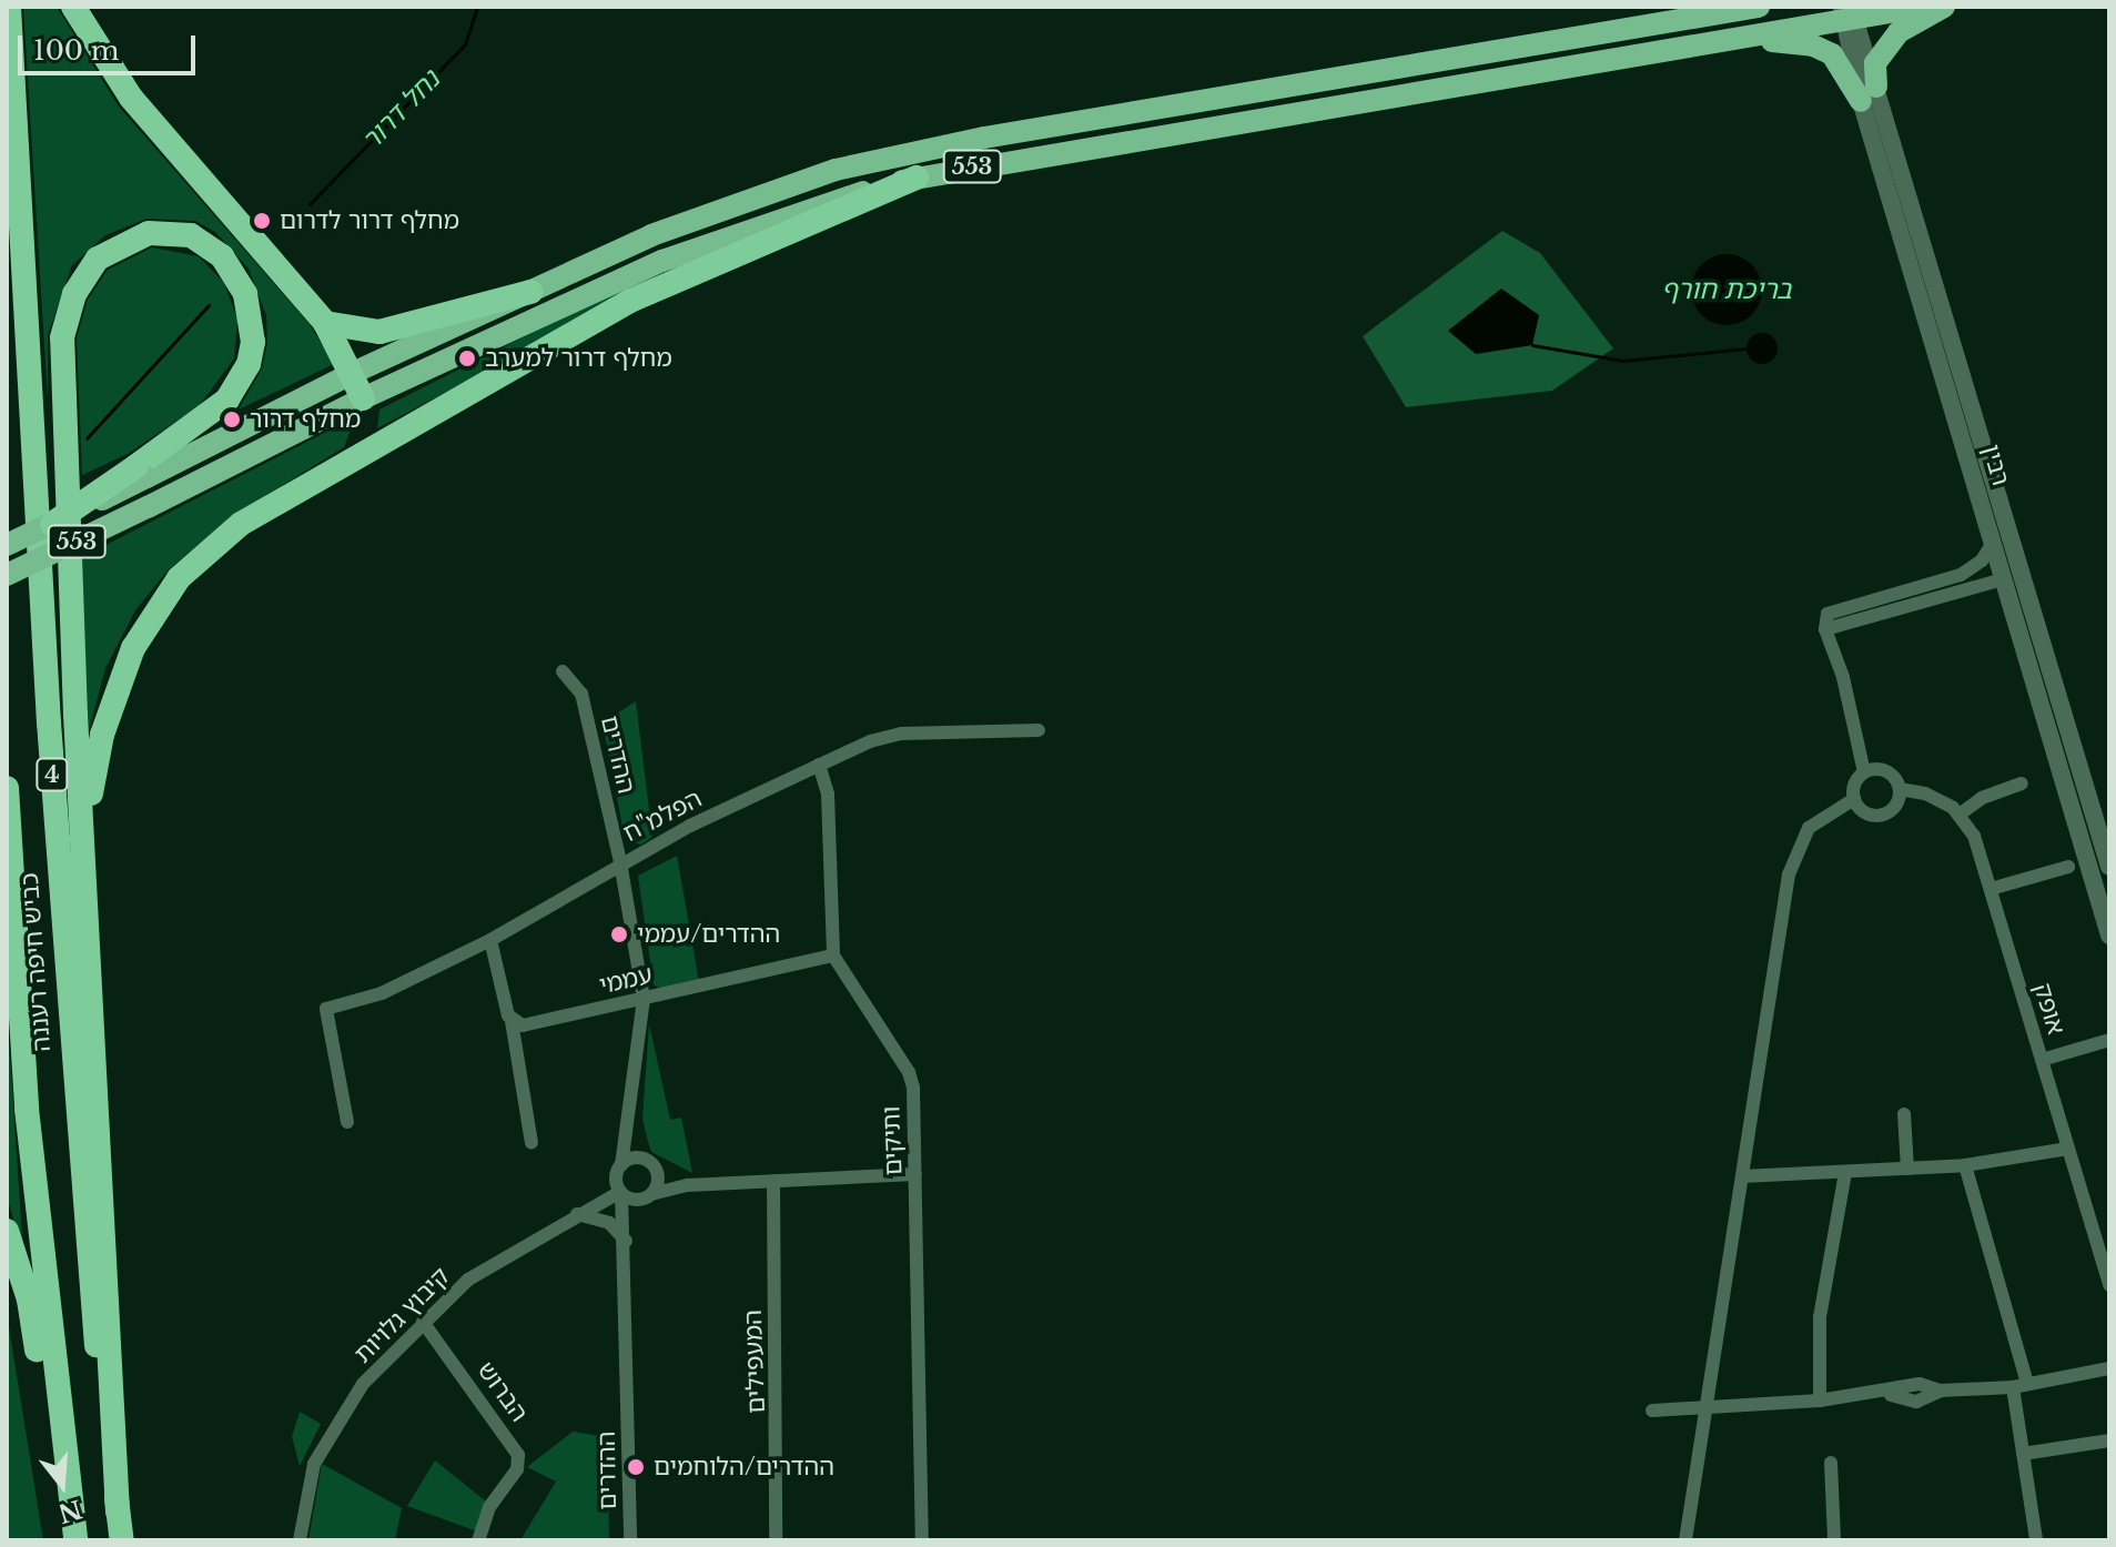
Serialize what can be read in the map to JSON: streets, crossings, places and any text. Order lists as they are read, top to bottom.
{
  "streets": {
    "highway": ["4", "כביש חיפה רעננה"],
    "main road": ["553"],
    "street": [
      "רבין",
      "ההדרים",
      "הפלמ\"ח",
      "עממי",
      "אופק",
      "ותיקים",
      "קיבוץ גלויות",
      "המעפילים",
      "הברוש"
    ]
  },
  "crossings": [
    ["553", "רבין"],
    ["ההדרים", "הפלמ\"ח"],
    ["ההדרים", "עממי"],
    ["ההדרים", "קיבוץ גלויות"],
    ["עממי", "ותיקים"],
    ["קיבוץ גלויות", "הברוש"]
  ],
  "water": ["נחל דרור", "בריכת חורף"],
  "places": [
    "מחלף דרור לדרום",
    "מחלף דרור למערב",
    "מחלף דרור",
    "ההדרים/עממי",
    "ההדרים/הלוחמים"
  ],
  "scale_bar": "100 m",
  "north": "bottom"
}
